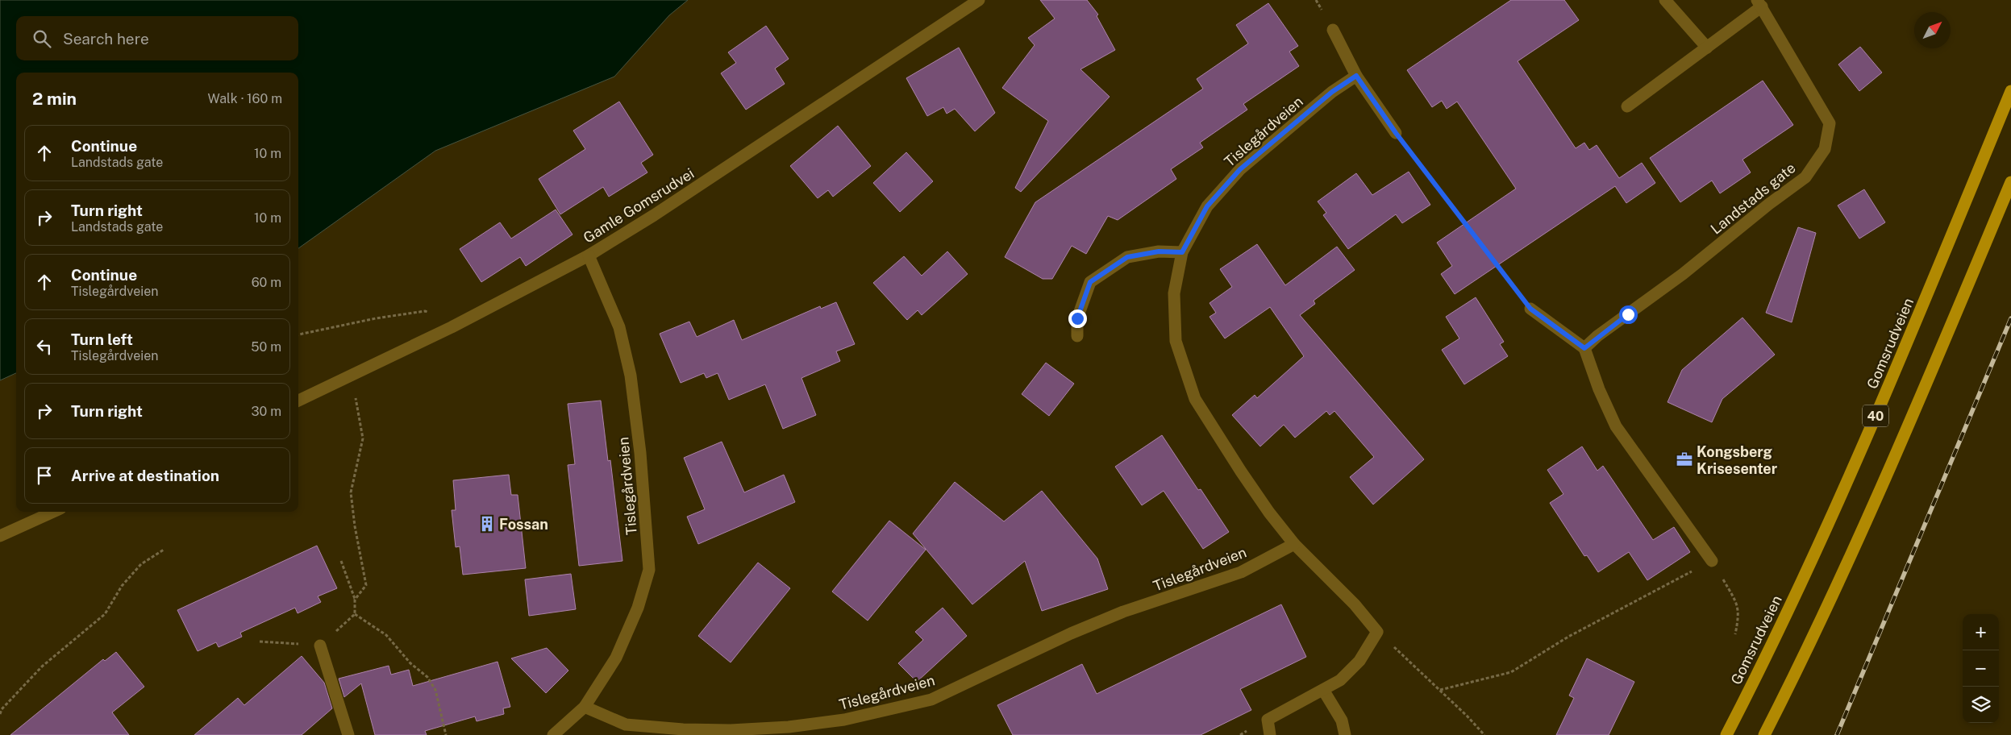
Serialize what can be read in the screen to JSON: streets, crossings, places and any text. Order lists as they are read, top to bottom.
{
  "streets": {
    "main road": ["Gomsrudveien", "40"],
    "street": ["Tislegårdveien", "Landstads gate", "Gamle Gomsrudvei"]
  },
  "crossings": [
    ["Tislegårdveien", "Gamle Gomsrudvei"]
  ],
  "places": {
    "office": ["Kongsberg Krisesenter"],
    "building": ["Fossan"]
  },
  "north": "top right",
  "page": {
    "search": "Search here",
    "heading": ["2 min", "Walk · 160 m"],
    "list": [
      ["Continue", "Landstads gate", "10 m"],
      ["Turn right", "Landstads gate", "10 m"],
      ["Continue", "Tislegårdveien", "60 m"],
      ["Turn left", "Tislegårdveien", "50 m"],
      ["Turn right", "30 m"],
      "Arrive at destination"
    ],
    "map_buttons": ["+", "−"]
  }
}
